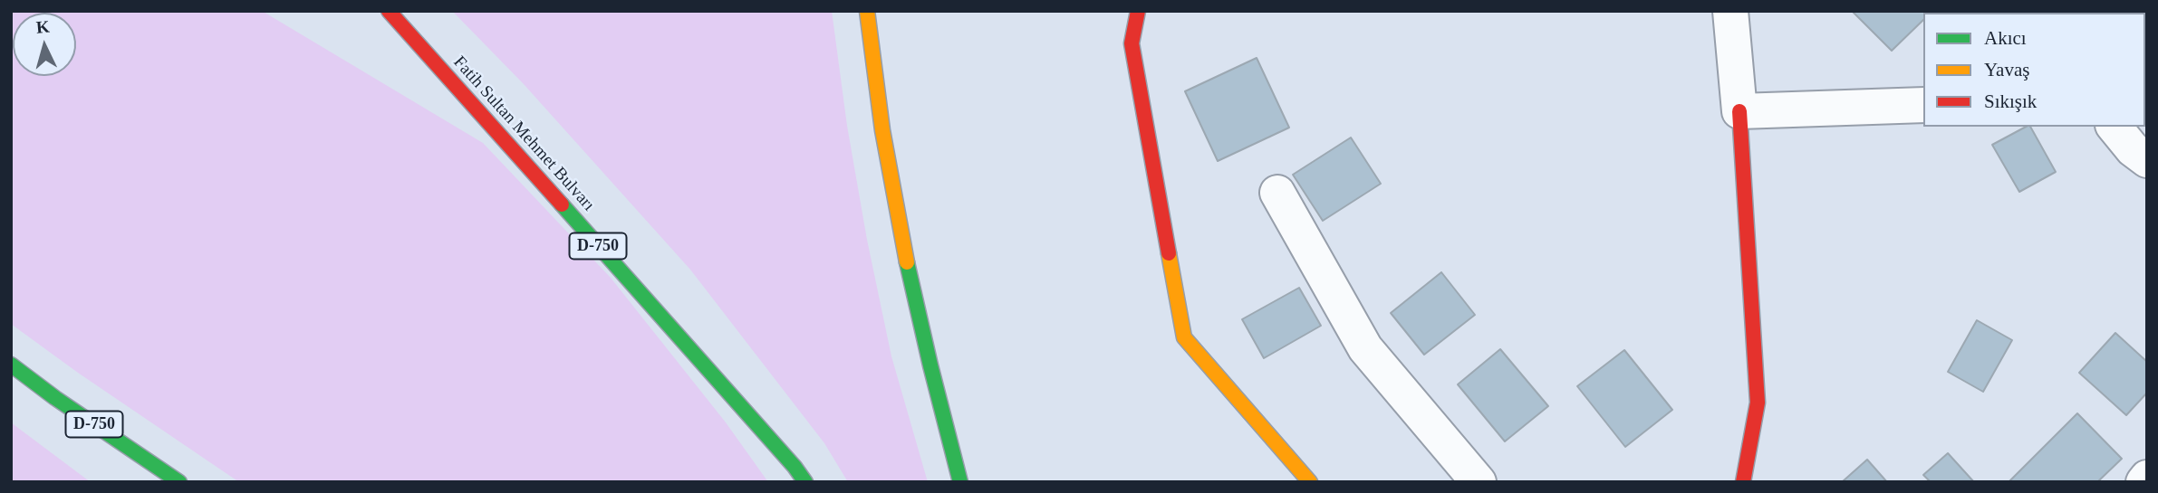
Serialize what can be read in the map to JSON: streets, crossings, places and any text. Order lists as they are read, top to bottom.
{
  "streets": {
    "main road": ["Fatih Sultan Mehmet Bulvarı", "D-750"]
  },
  "legend": ["Akıcı", "Yavaş", "Sıkışık"],
  "north": "top"
}
